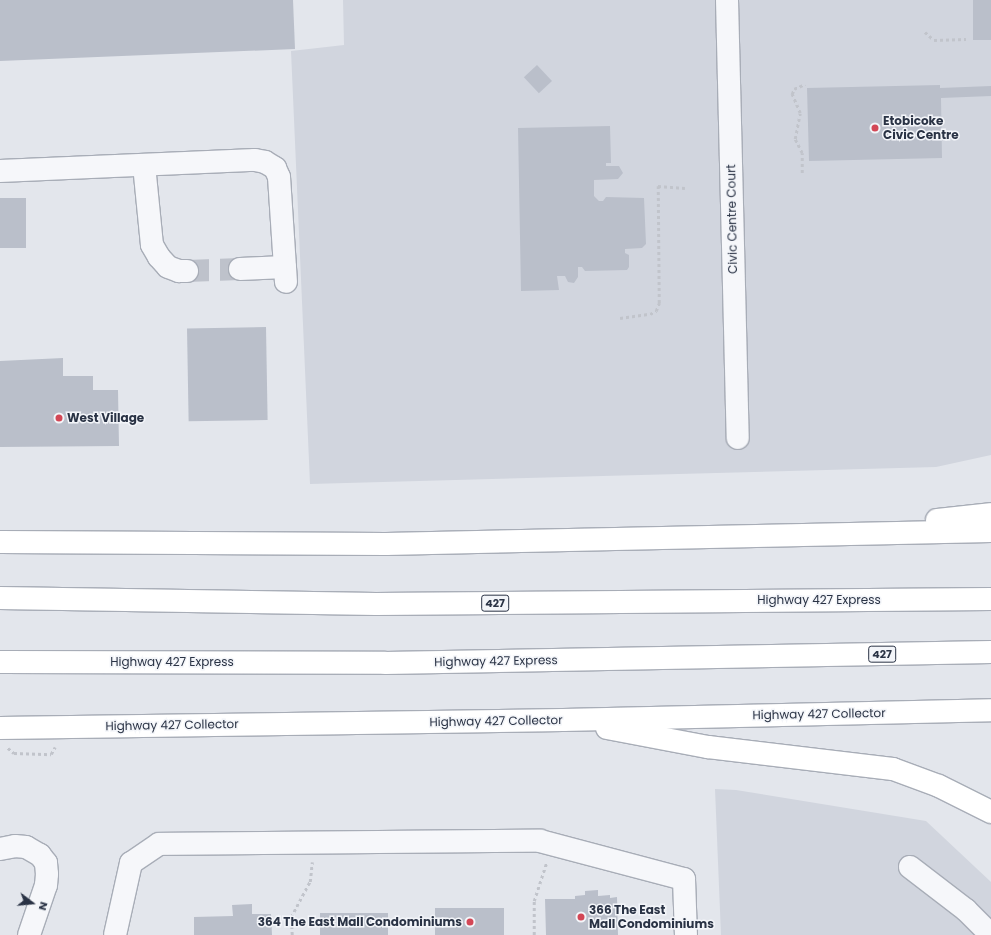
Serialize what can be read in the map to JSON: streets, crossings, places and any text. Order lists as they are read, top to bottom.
{
  "streets": {
    "highway": ["Highway 427 Express", "427", "Highway 427 Collector"],
    "street": ["Civic Centre Court"]
  },
  "places": [
    "Etobicoke Civic Centre",
    "West Village",
    "366 The East Mall Condominiums",
    "364 The East Mall Condominiums"
  ],
  "north": "right"
}
